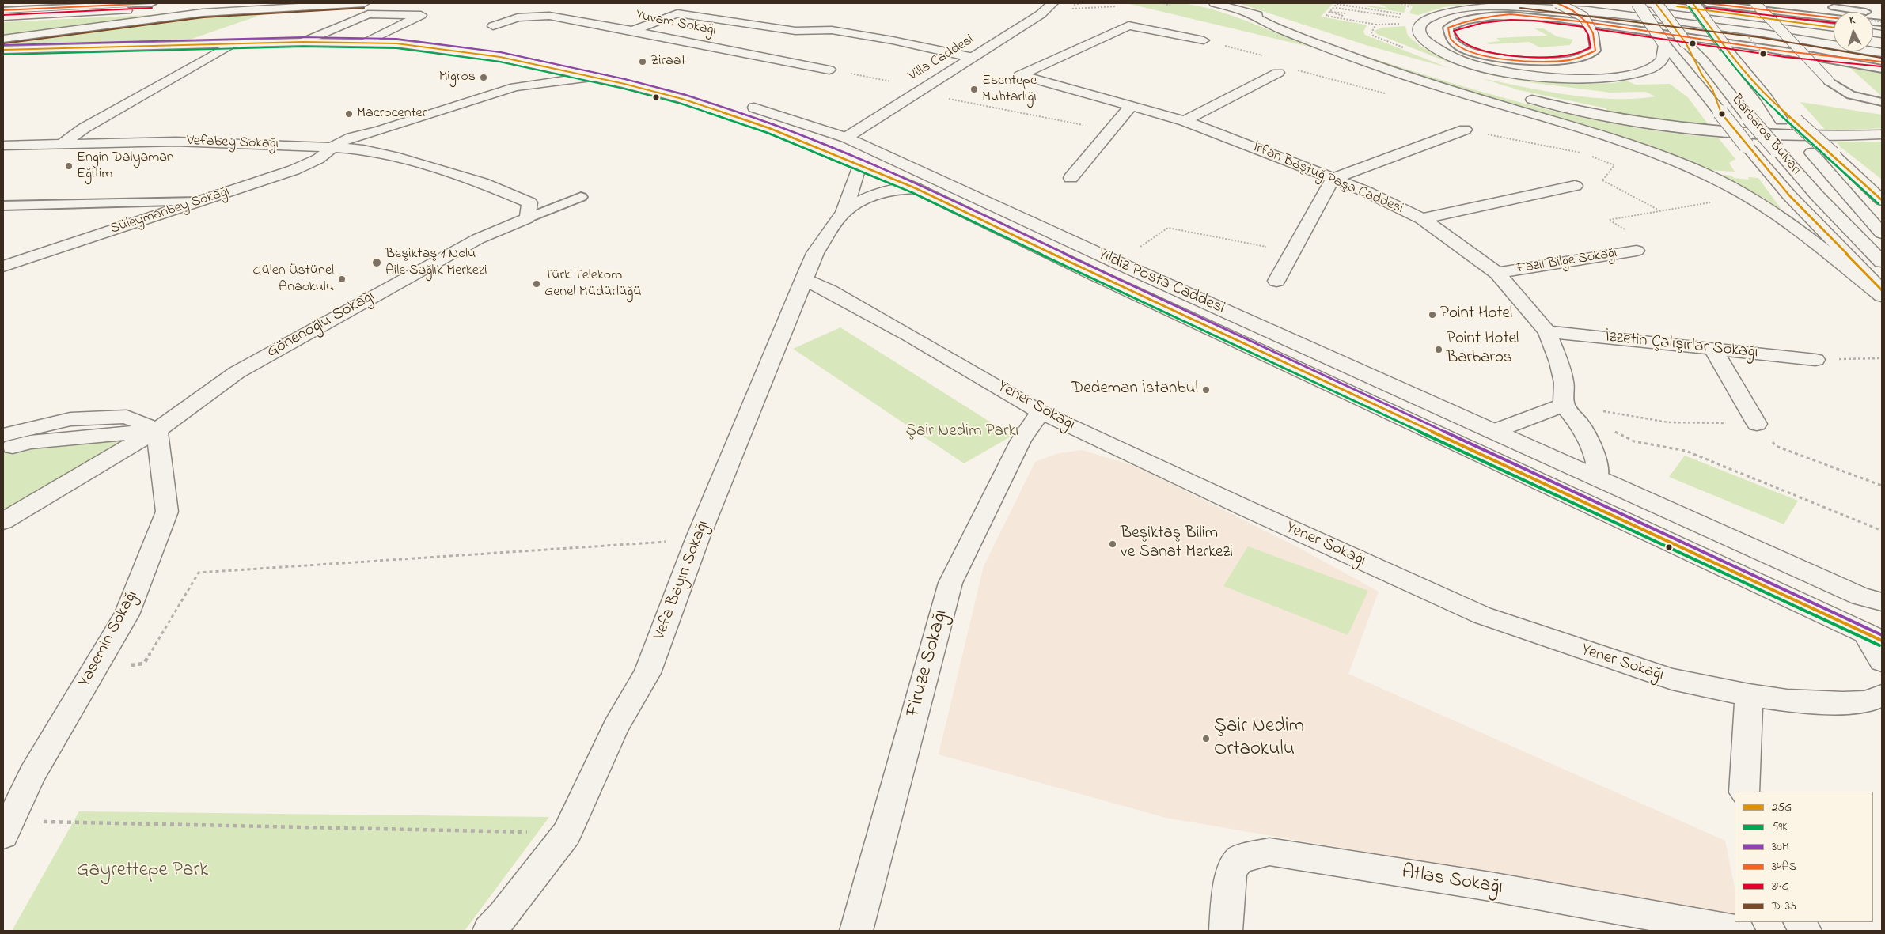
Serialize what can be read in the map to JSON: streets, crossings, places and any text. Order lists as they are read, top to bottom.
{
  "streets": {
    "main road": [
      "Yuvam Sokağı",
      "Villa Caddesi",
      "Barbaros Bulvarı",
      "Vefabey Sokağı",
      "İrfan Baştuğ Paşa Caddesi",
      "Süleymanbey Sokağı",
      "Fazıl Bilge Sokağı",
      "Yıldız Posta Caddesi",
      "Gönenoğlu Sokağı",
      "İzzetin Çalışırlar Sokağı",
      "Yener Sokağı",
      "Vefa Bayırı Sokağı",
      "Yasemin Sokağı",
      "Firuze Sokağı",
      "Atlas Sokağı"
    ]
  },
  "crossings": [
    ["Villa Caddesi", "Yıldız Posta Caddesi"],
    ["Vefabey Sokağı", "Süleymanbey Sokağı"],
    ["İrfan Baştuğ Paşa Caddesi", "Fazıl Bilge Sokağı"],
    ["İrfan Baştuğ Paşa Caddesi", "İzzetin Çalışırlar Sokağı"],
    ["Süleymanbey Sokağı", "Yıldız Posta Caddesi"],
    ["Gönenoğlu Sokağı", "Yasemin Sokağı"],
    ["Yener Sokağı", "Vefa Bayırı Sokağı"],
    ["Yener Sokağı", "Firuze Sokağı"]
  ],
  "parks": ["Şair Nedim Parkı", "Gayrettepe Park"],
  "places": [
    "Ziraat",
    "Migros",
    "Esentepe Muhtarlığı",
    "Macrocenter",
    "Engin Dalyaman Eğitim",
    "Beşiktaş 1 Nolu Aile Sağlık Merkezi",
    "Gülen Üstünel Anaokulu",
    "Türk Telekom Genel Müdürlüğü",
    "Point Hotel",
    "Point Hotel Barbaros",
    "Dedeman İstanbul",
    "Beşiktaş Bilim ve Sanat Merkezi",
    "Şair Nedim Ortaokulu"
  ],
  "lines": [
    "transit line 25G",
    "transit line 34AS",
    "transit line 59K",
    "transit line 34G",
    "transit line D-35",
    "transit line 30M"
  ],
  "legend": [
    "25G",
    "59K",
    "30M",
    "34AS",
    "34G",
    "D-35"
  ],
  "north": "top"
}
